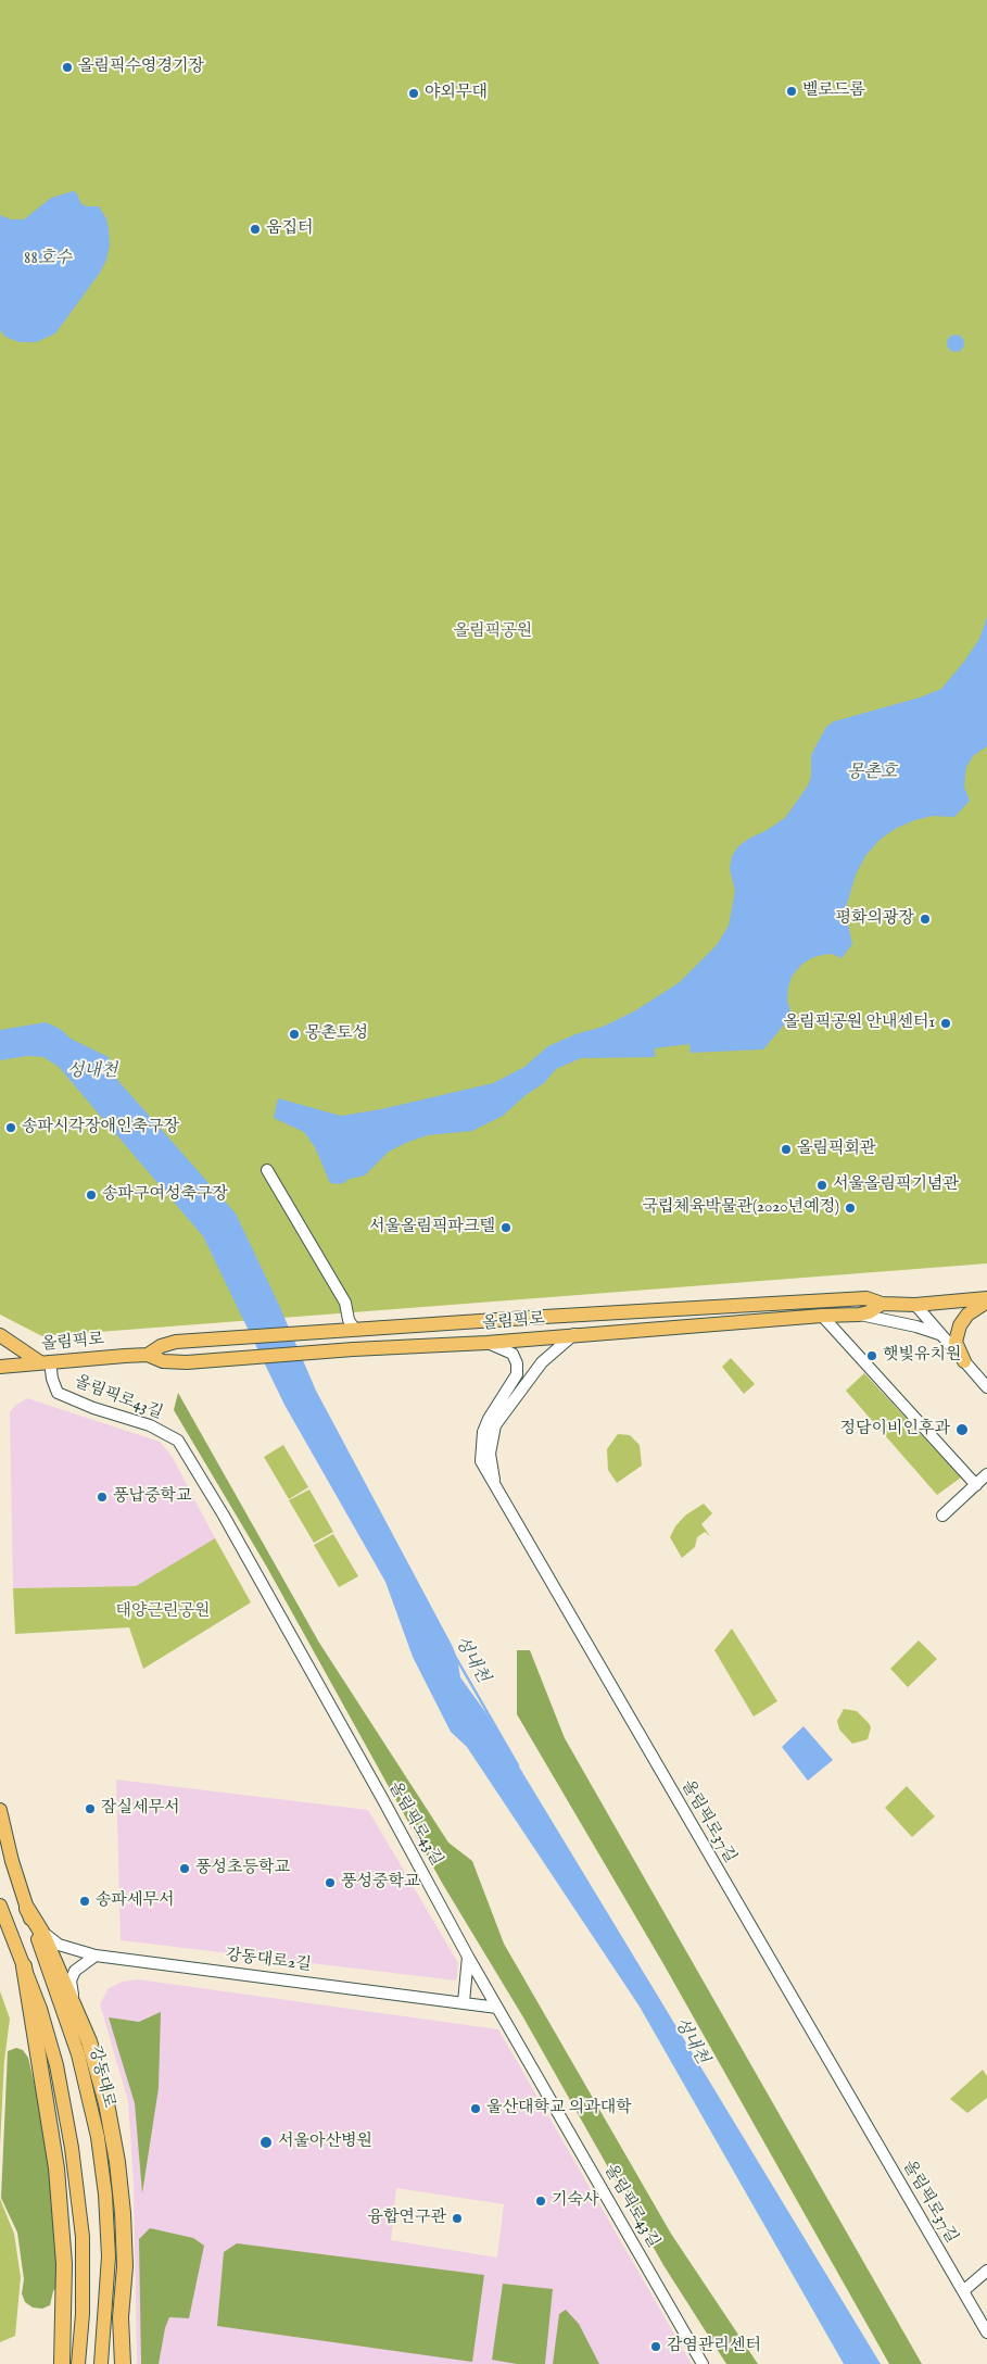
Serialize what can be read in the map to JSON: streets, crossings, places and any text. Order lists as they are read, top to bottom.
{
  "streets": {
    "main road": ["올림픽로", "강동대로"],
    "street": ["올림픽로43길", "올림픽로37길", "강동대로2길"]
  },
  "crossings": [
    ["올림픽로", "올림픽로43길"],
    ["올림픽로", "올림픽로37길"],
    ["올림픽로43길", "강동대로2길"]
  ],
  "water": ["88호수", "몽촌호", "성내천"],
  "parks": ["올림픽공원", "태양근린공원"],
  "places": [
    "올림픽수영경기장",
    "벨로드롬",
    "야외무대",
    "움집터",
    "평화의광장",
    "올림픽공원 안내센터1",
    "몽촌토성",
    "송파시각장애인축구장",
    "올림픽회관",
    "서울올림픽기념관",
    "송파구여성축구장",
    "국립체육박물관(2020년예정)",
    "서울올림픽파크텔",
    "햇빛유치원",
    "정담이비인후과",
    "풍납중학교",
    "잠실세무서",
    "풍성초등학교",
    "풍성중학교",
    "송파세무서",
    "울산대학교 의과대학",
    "서울아산병원",
    "기숙사",
    "융합연구관",
    "감염관리센터"
  ]
}
